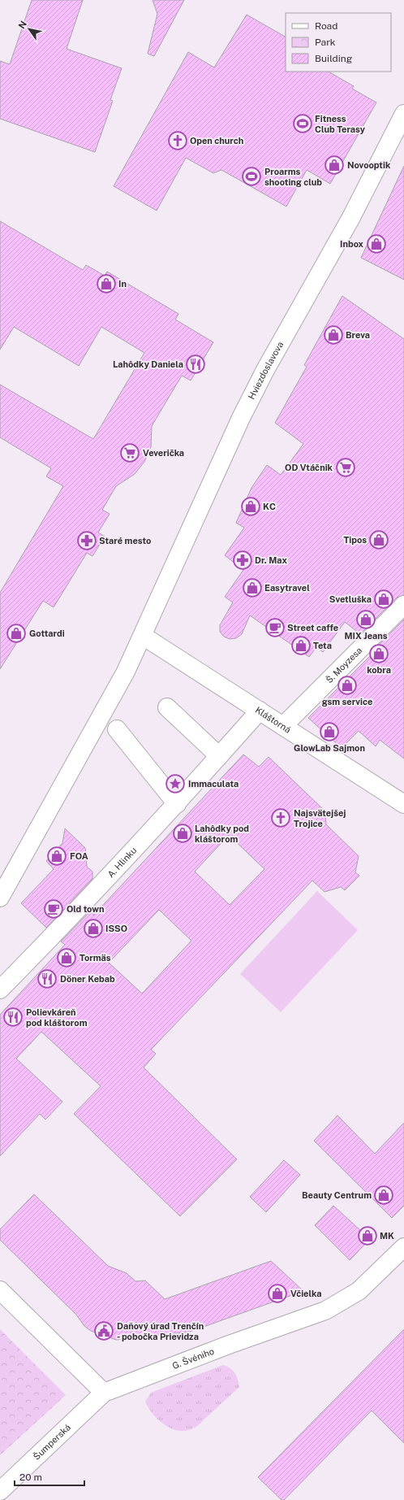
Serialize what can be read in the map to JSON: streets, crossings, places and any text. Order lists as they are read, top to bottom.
{
  "streets": {
    "street": [
      "Hviezdoslavova",
      "Š. Moyzesa",
      "Kláštorná",
      "A. Hlinku",
      "G. Švéniho",
      "Šumperská"
    ]
  },
  "crossings": [
    ["Hviezdoslavova", "Kláštorná"],
    ["Š. Moyzesa", "Kláštorná"],
    ["Kláštorná", "A. Hlinku"],
    ["G. Švéniho", "Šumperská"]
  ],
  "places": {
    "sports": ["Fitness Club Terasy", "Proarms shooting club"],
    "church": ["Open church", "Najsvätejšej Trojice"],
    "shop": [
      "Novooptik",
      "Inbox",
      "In",
      "Breva",
      "KC",
      "Tipos",
      "Easytravel",
      "Svetluška",
      "MIX Jeans",
      "Gottardi",
      "Teta",
      "kobra",
      "gsm service",
      "GlowLab Sajmon",
      "Lahôdky pod kláštorom",
      "FOA",
      "ISSO",
      "Tormäs",
      "Beauty Centrum",
      "MK",
      "Včielka"
    ],
    "restaurant": ["Lahôdky Daniela", "Döner Kebab", "Polievkáreň pod kláštorom"],
    "supermarket": ["Veverička", "OD Vtáčnik"],
    "pharmacy": ["Staré mesto", "Dr. Max"],
    "cafe": ["Street caffe", "Old town"],
    "place": ["Immaculata"],
    "public building": ["Daňový úrad Trenčín - pobočka Prievidza"]
  },
  "legend": ["Road", "Park", "Building"],
  "scale_bar": "20 m",
  "north": "top left"
}
